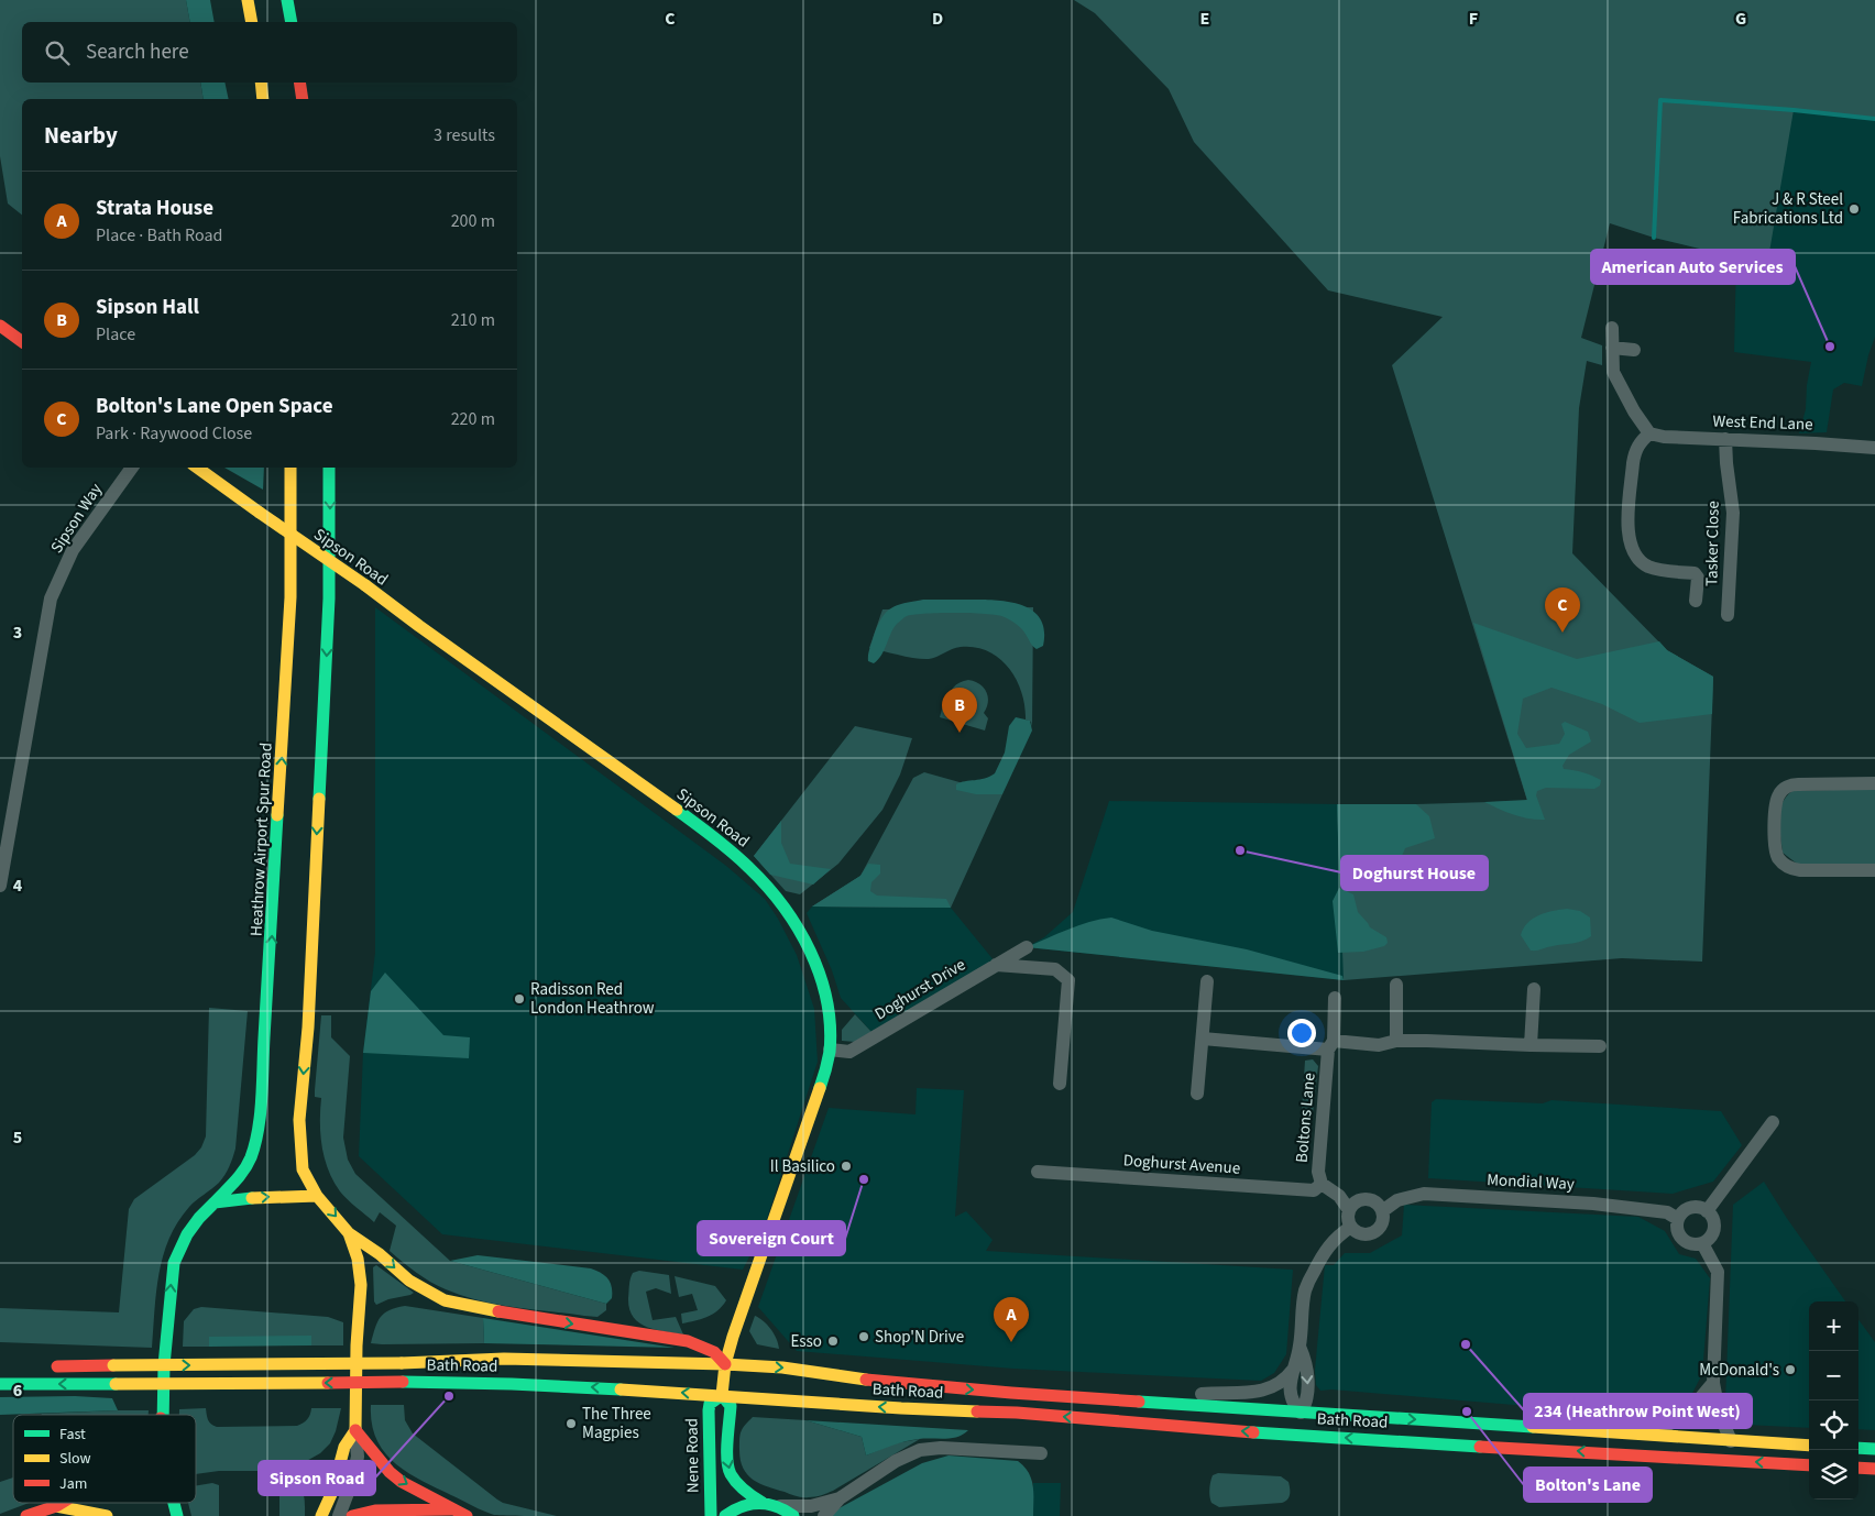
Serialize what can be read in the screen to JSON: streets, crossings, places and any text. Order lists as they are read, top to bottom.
{
  "streets": {
    "main road": [
      "Sipson Road",
      "Heathrow Airport Spur Road",
      "Bath Road",
      "Nene Road"
    ],
    "street": [
      "West End Lane",
      "Sipson Way",
      "Tasker Close",
      "Doghurst Drive",
      "Boltons Lane",
      "Doghurst Avenue",
      "Mondial Way"
    ]
  },
  "crossings": [
    ["West End Lane", "Tasker Close"],
    ["Sipson Road", "Doghurst Drive"],
    ["Sipson Road", "Bath Road"],
    ["Sipson Road", "Nene Road"],
    ["Boltons Lane", "Doghurst Avenue"],
    ["Boltons Lane", "Mondial Way"],
    ["Bath Road", "Nene Road"]
  ],
  "places": [
    "J & R Steel Fabrications Ltd",
    "American Auto Services",
    "Doghurst House",
    "Radisson Red London Heathrow",
    "Il Basilico",
    "Sovereign Court",
    "Shop'N Drive",
    "Esso",
    "234 (Heathrow Point West)",
    "McDonald's",
    "Sipson Road",
    "Bolton's Lane",
    "The Three Magpies"
  ],
  "legend": ["Fast", "Slow", "Jam"],
  "page": {
    "search": "Search here",
    "heading": ["Nearby", "3 results"],
    "list": [
      {
        "mark": "A",
        "name": "Strata House",
        "note": "Place · Bath Road",
        "value": "200 m"
      },
      {
        "mark": "B",
        "name": "Sipson Hall",
        "note": "Place",
        "value": "210 m"
      },
      {
        "mark": "C",
        "name": "Bolton's Lane Open Space",
        "note": "Park · Raywood Close",
        "value": "220 m"
      }
    ],
    "pins": ["C", "B", "A"],
    "map_buttons": ["+", "−"]
  },
  "grid": {
    "columns": [
      "C",
      "D",
      "E",
      "F",
      "G"
    ],
    "rows": [
      "3",
      "4",
      "5",
      "6"
    ]
  }
}
